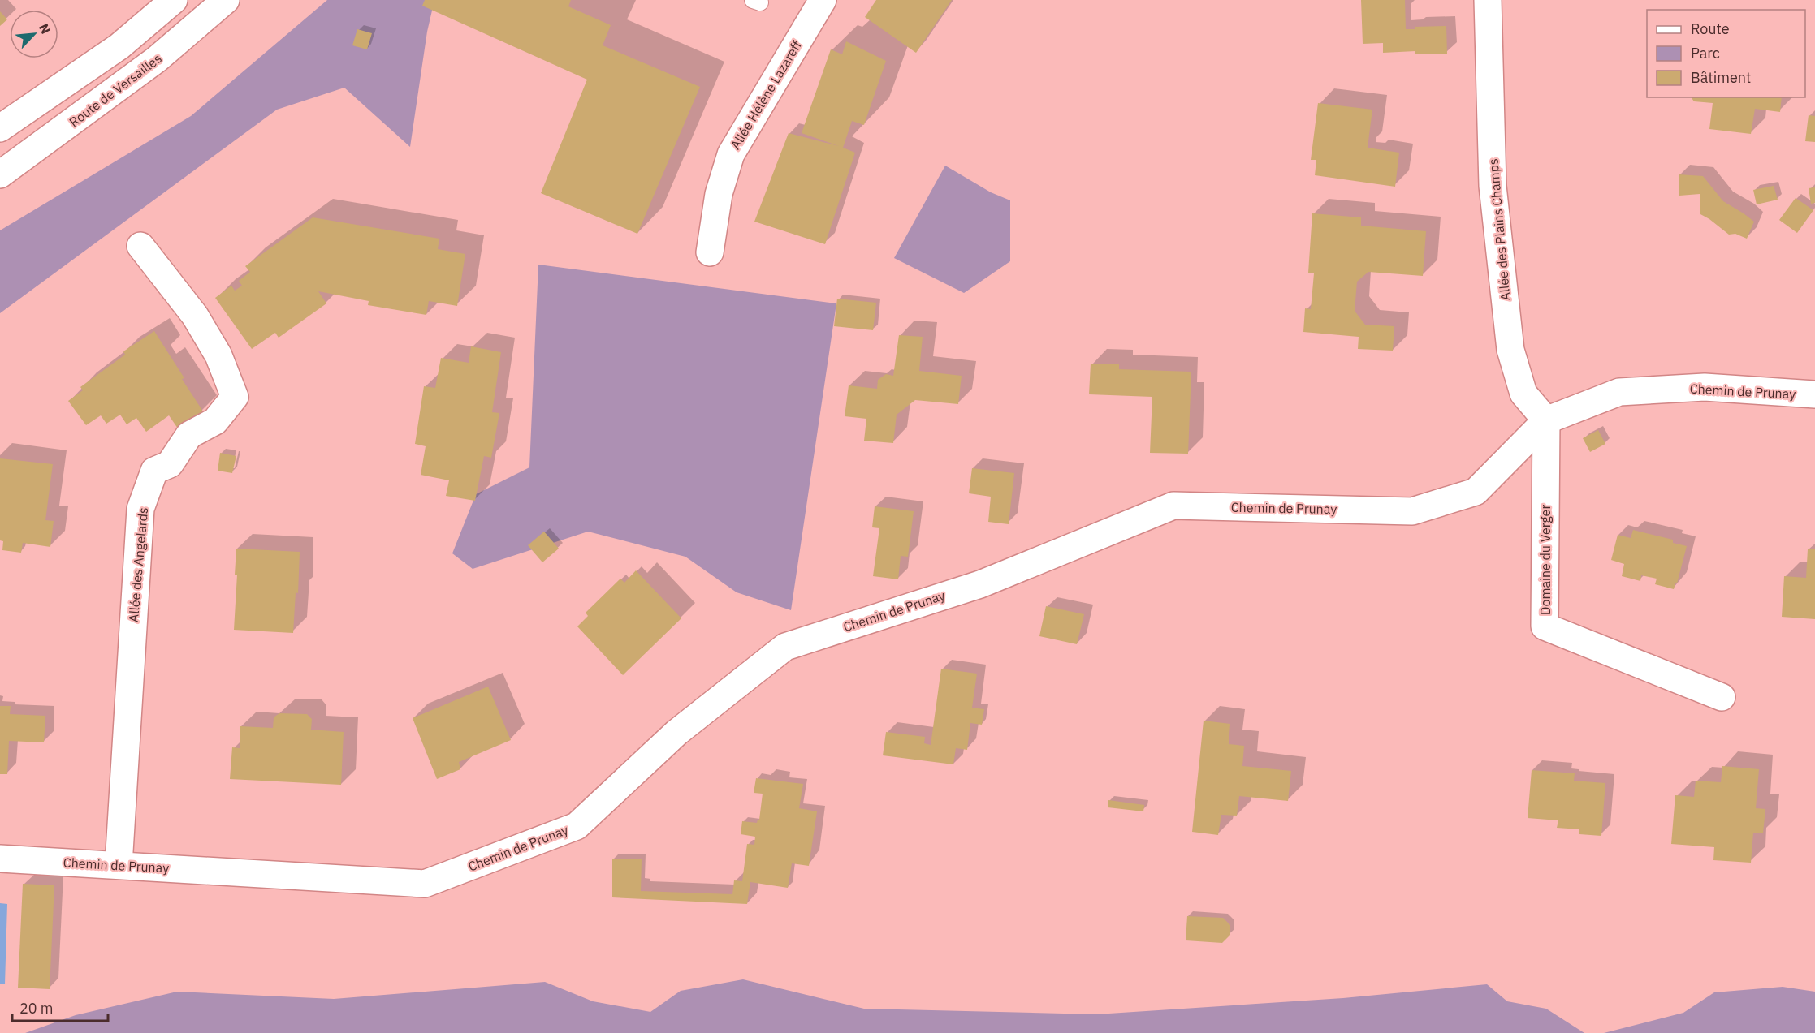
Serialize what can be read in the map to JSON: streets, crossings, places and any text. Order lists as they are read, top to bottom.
{
  "streets": {
    "street": [
      "Route de Versailles",
      "Allée Hélène Lazareff",
      "Allée des Plains Champs",
      "Chemin de Prunay",
      "Domaine du Verger",
      "Allée des Angelards"
    ]
  },
  "crossings": [
    ["Allée des Plains Champs", "Chemin de Prunay"],
    ["Allée des Plains Champs", "Domaine du Verger"],
    ["Chemin de Prunay", "Domaine du Verger"],
    ["Chemin de Prunay", "Allée des Angelards"]
  ],
  "legend": ["Route", "Parc", "Bâtiment"],
  "scale_bar": "20 m",
  "north": "top right"
}
